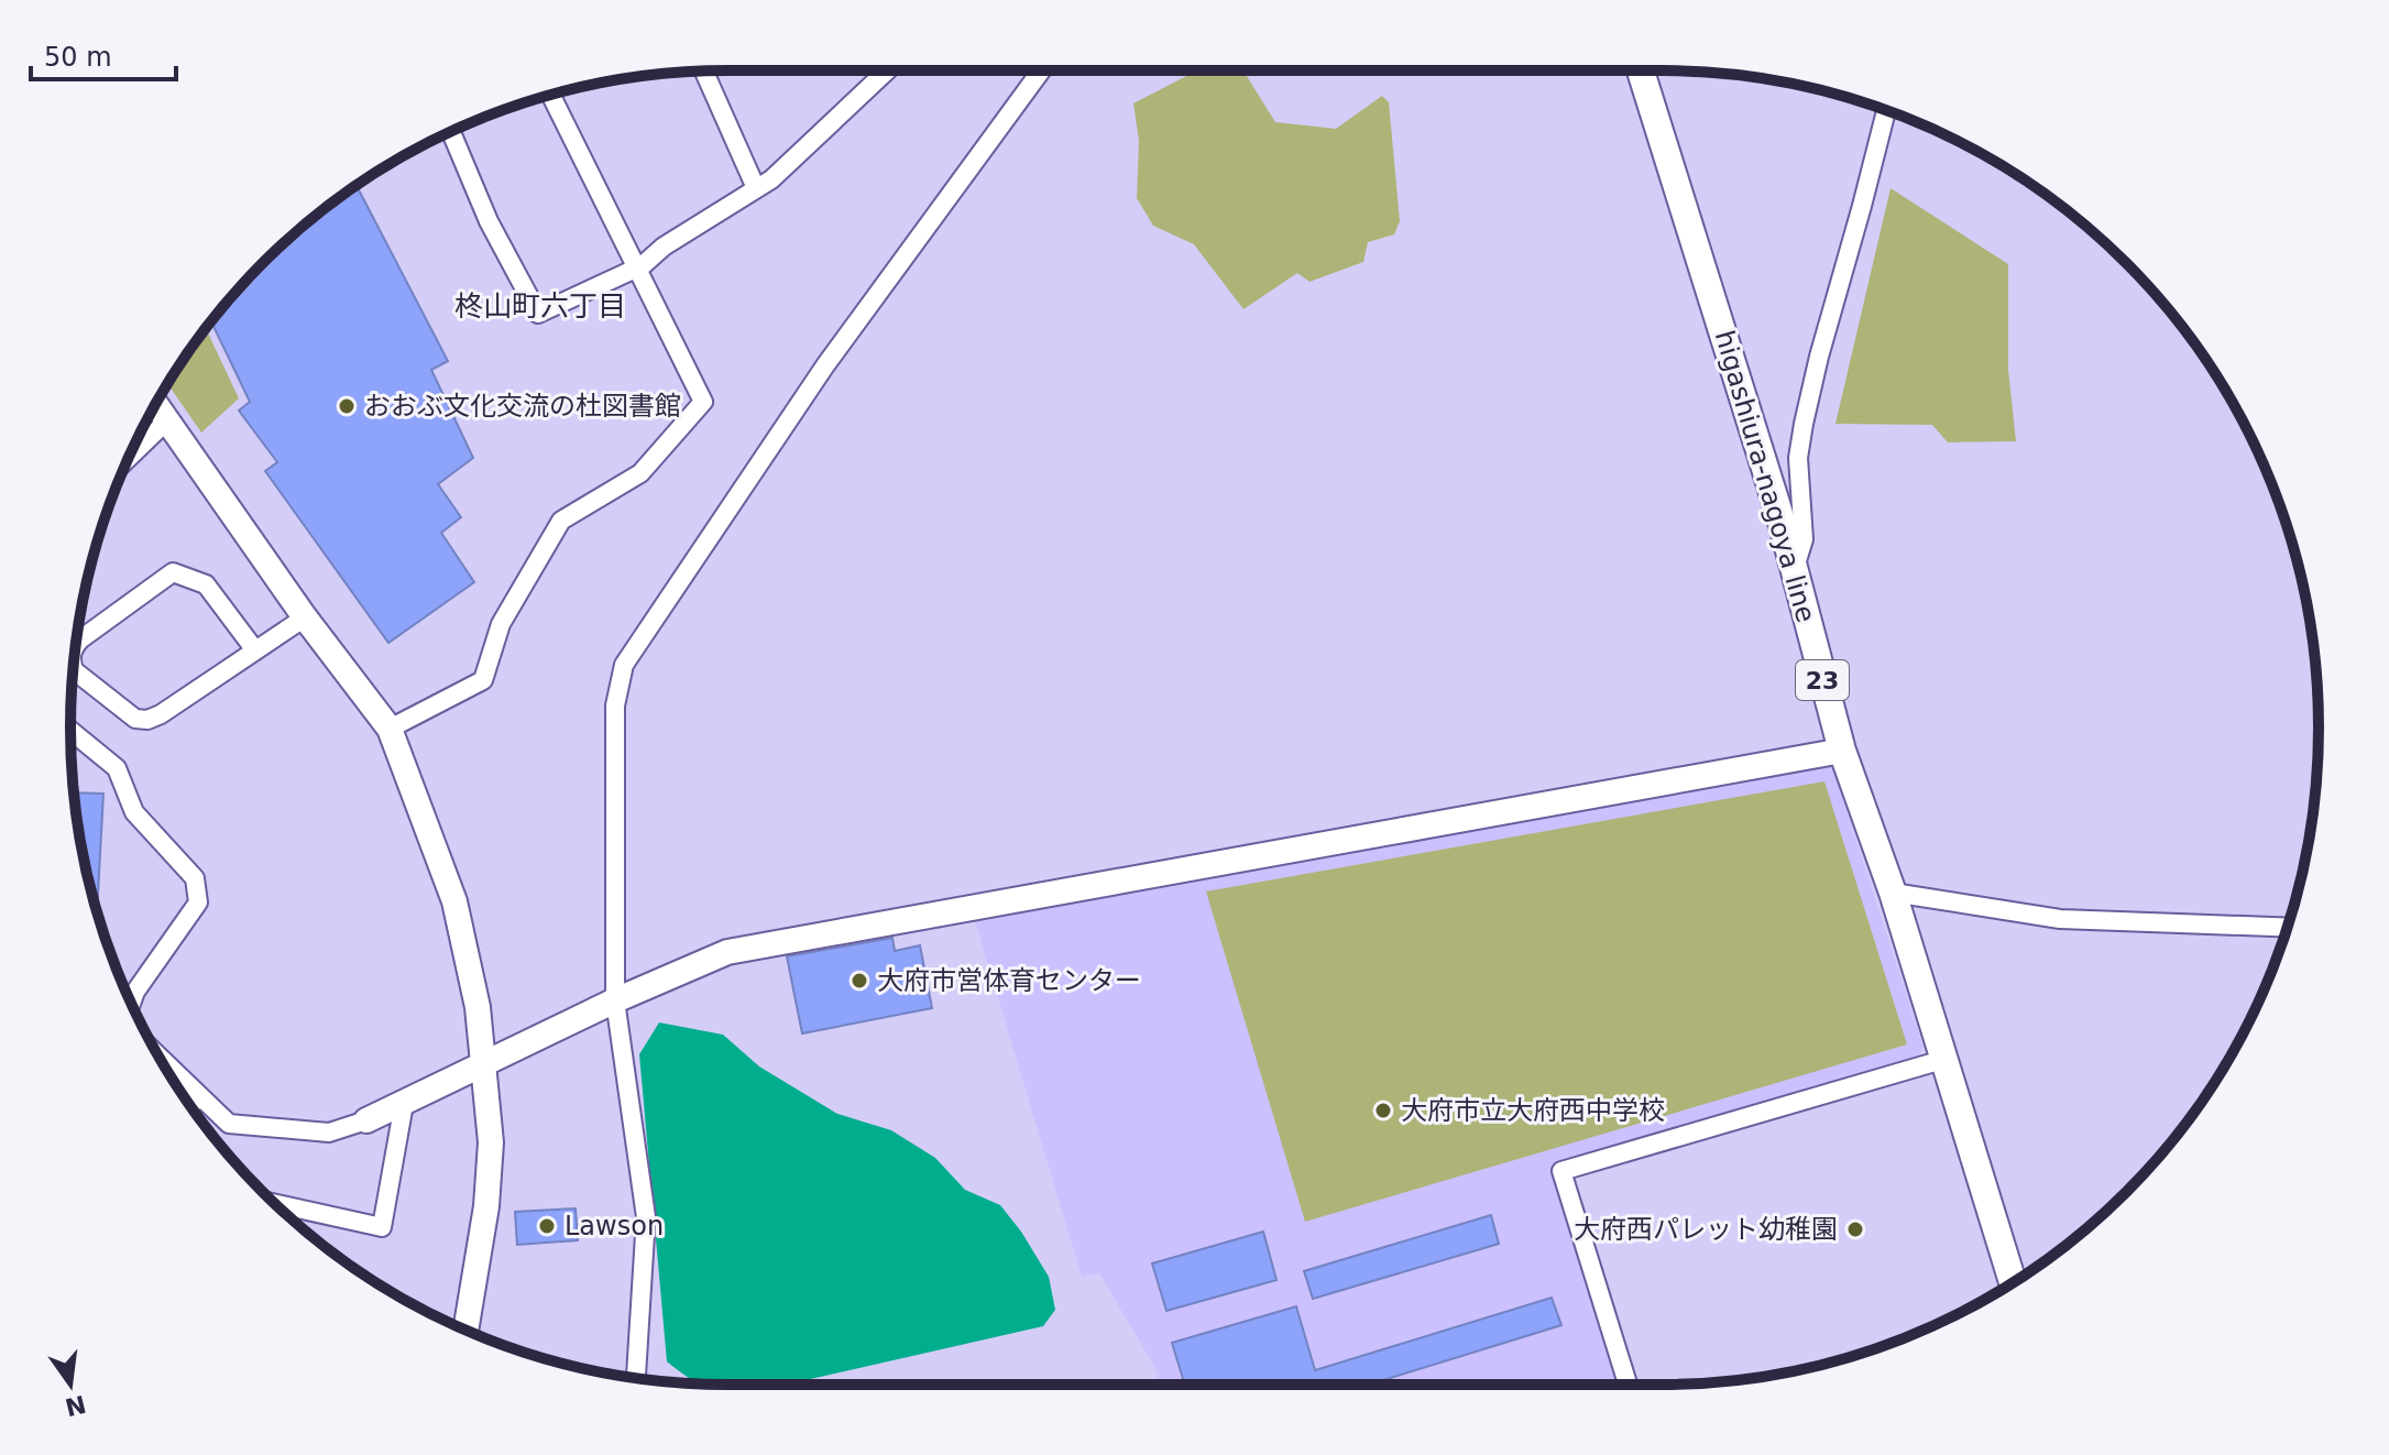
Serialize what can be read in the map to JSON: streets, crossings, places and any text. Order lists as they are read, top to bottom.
{
  "streets": {
    "main road": ["higashiura-nagoya line", "23"]
  },
  "districts": ["柊山町六丁目"],
  "places": [
    "おおぶ文化交流の杜図書館",
    "大府市営体育センター",
    "大府市立大府西中学校",
    "Lawson",
    "大府西パレット幼稚園"
  ],
  "scale_bar": "50 m",
  "north": "bottom"
}
